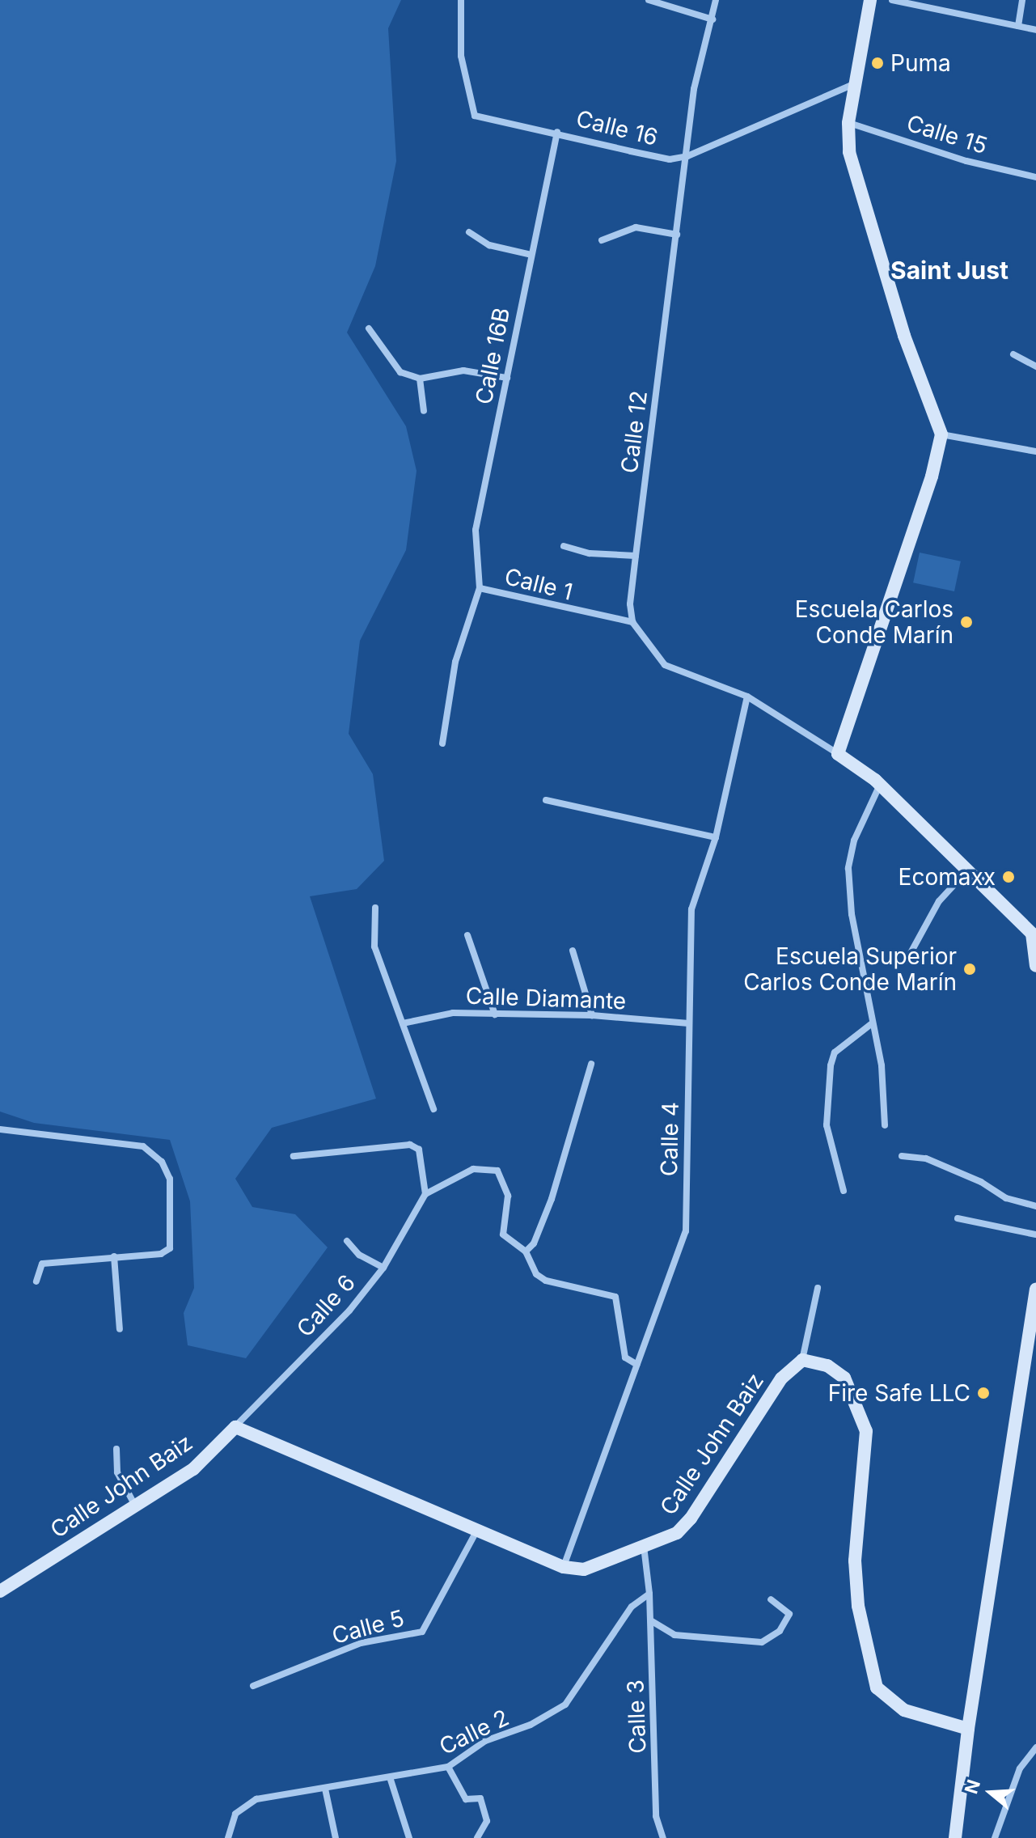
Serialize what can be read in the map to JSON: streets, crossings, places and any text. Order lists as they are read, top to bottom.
{
  "streets": {
    "street": [
      "Calle 16",
      "Calle 15",
      "Calle 16B",
      "Calle 12",
      "Calle 1",
      "Calle Diamante",
      "Calle 4",
      "Calle 6",
      "Calle John Baiz",
      "Calle 5",
      "Calle 3",
      "Calle 2"
    ]
  },
  "crossings": [
    ["Calle 16", "Calle 16B"],
    ["Calle 16", "Calle 12"],
    ["Calle 16B", "Calle 1"],
    ["Calle 12", "Calle 1"],
    ["Calle Diamante", "Calle 4"],
    ["Calle 4", "Calle John Baiz"],
    ["Calle 6", "Calle John Baiz"],
    ["Calle John Baiz", "Calle 5"],
    ["Calle 3", "Calle 2"]
  ],
  "districts": ["Saint Just"],
  "places": [
    "Puma",
    "Escuela Carlos Conde Marín",
    "Ecomaxx",
    "Escuela Superior Carlos Conde Marín",
    "Fire Safe LLC"
  ],
  "north": "left"
}
